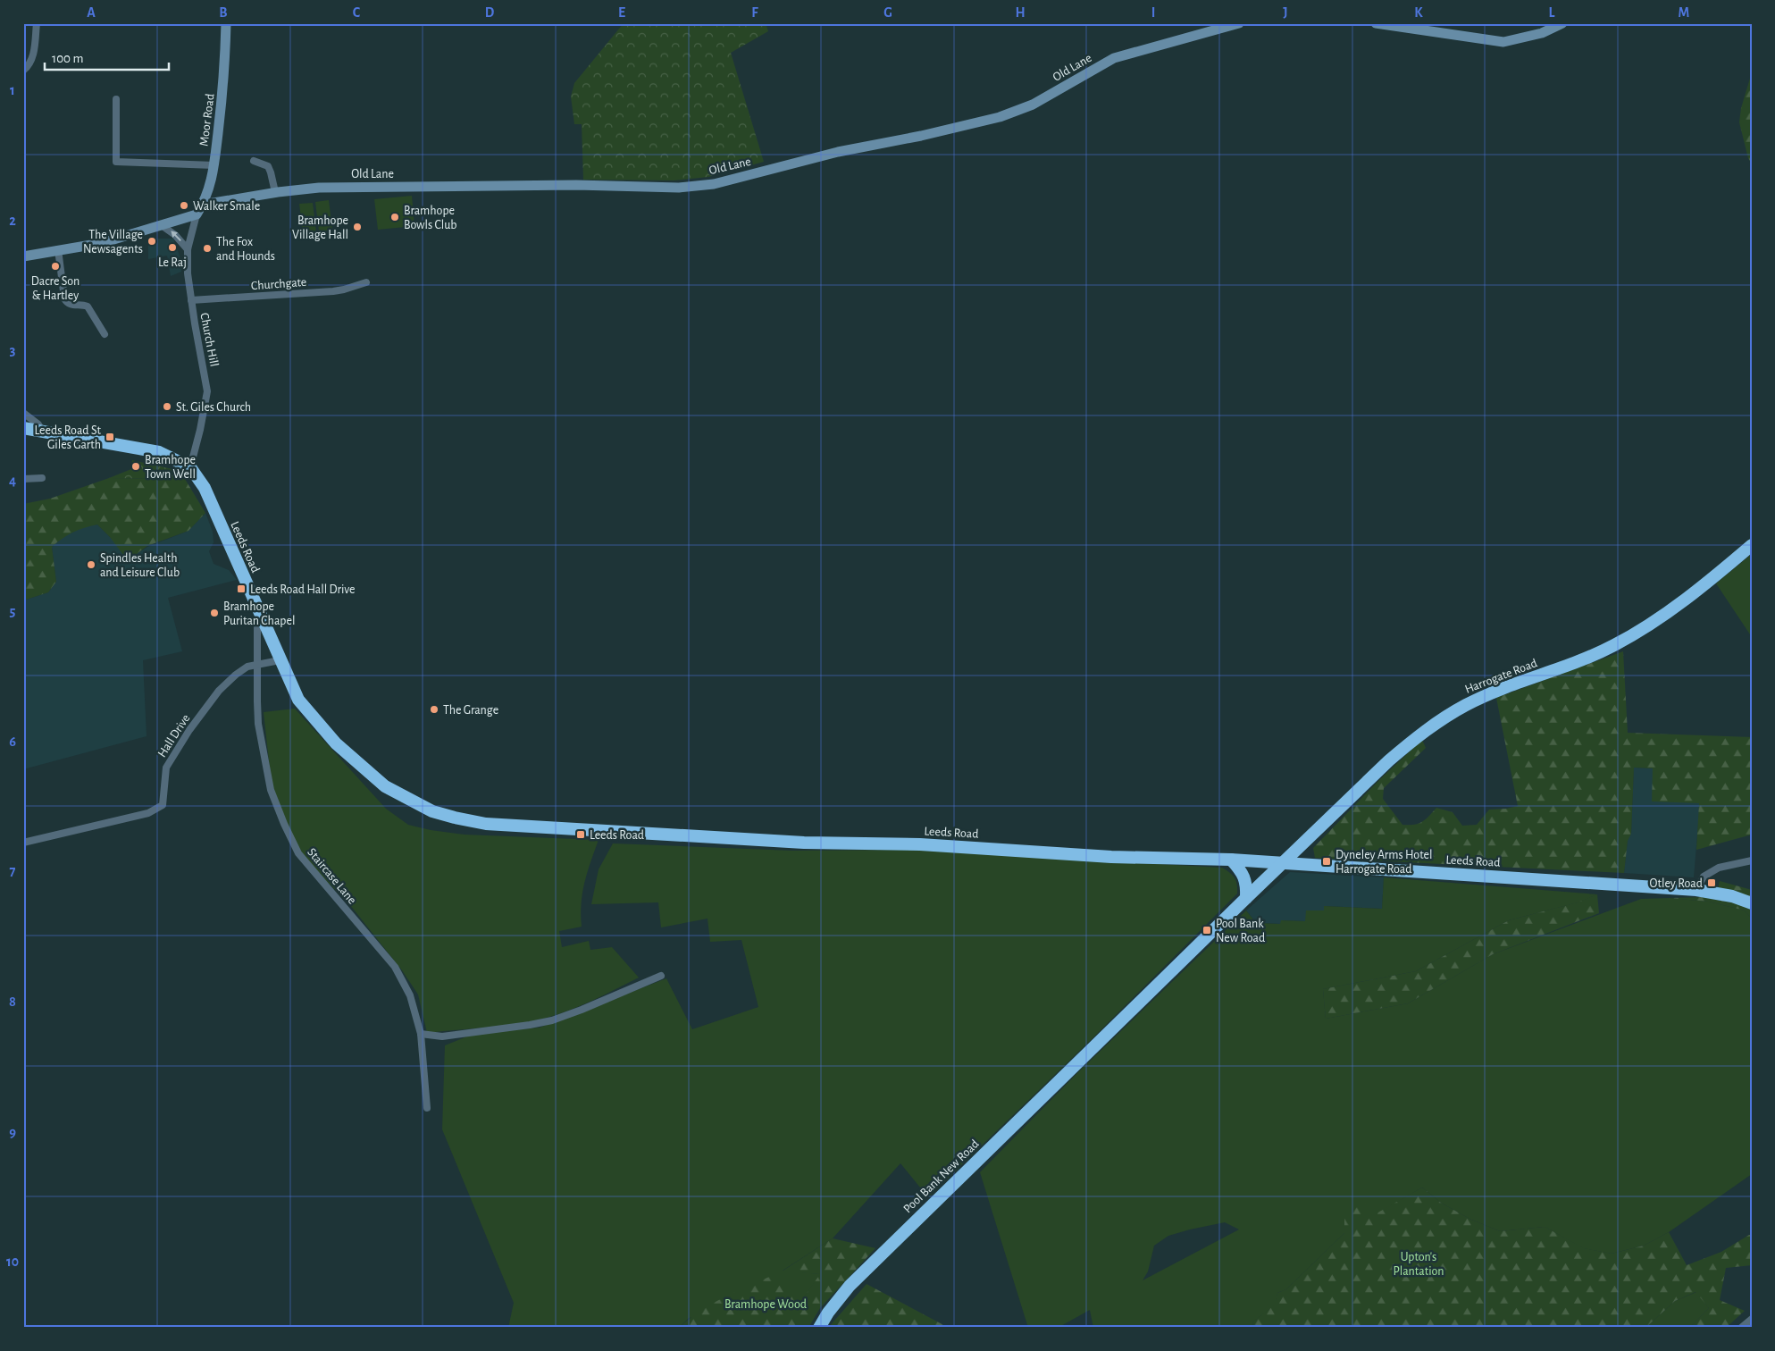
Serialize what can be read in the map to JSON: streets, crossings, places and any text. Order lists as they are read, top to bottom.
{
  "streets": {
    "highway": ["Leeds Road", "Harrogate Road", "Pool Bank New Road"],
    "street": [
      "Old Lane",
      "Moor Road",
      "Churchgate",
      "Church Hill",
      "Hall Drive",
      "Staircase Lane"
    ]
  },
  "crossings": [
    ["Old Lane", "Moor Road"],
    ["Moor Road", "Church Hill"],
    ["Churchgate", "Church Hill"],
    ["Church Hill", "Leeds Road"],
    ["Leeds Road", "Harrogate Road"],
    ["Leeds Road", "Hall Drive"],
    ["Leeds Road", "Staircase Lane"],
    ["Leeds Road", "Pool Bank New Road"],
    ["Harrogate Road", "Pool Bank New Road"],
    ["Hall Drive", "Staircase Lane"]
  ],
  "parks": ["Upton's Plantation", "Bramhope Wood"],
  "places": {
    "other": [
      "Walker Smale",
      "Bramhope Bowls Club",
      "Bramhope Village Hall",
      "The Village Newsagents",
      "Le Raj",
      "The Fox and Hounds",
      "Dacre Son & Hartley",
      "St. Giles Church",
      "Bramhope Town Well",
      "Spindles Health and Leisure Club",
      "Bramhope Puritan Chapel",
      "The Grange"
    ],
    "transit": [
      "Leeds Road St Giles Garth",
      "Leeds Road Hall Drive",
      "Leeds Road",
      "Dyneley Arms Hotel Harrogate Road",
      "Otley Road",
      "Pool Bank New Road"
    ]
  },
  "scale_bar": "100 m",
  "grid": {
    "columns": [
      "A",
      "B",
      "C",
      "D",
      "E",
      "F",
      "G",
      "H",
      "I",
      "J",
      "K",
      "L",
      "M"
    ],
    "rows": [
      "1",
      "2",
      "3",
      "4",
      "5",
      "6",
      "7",
      "8",
      "9",
      "10"
    ]
  }
}
